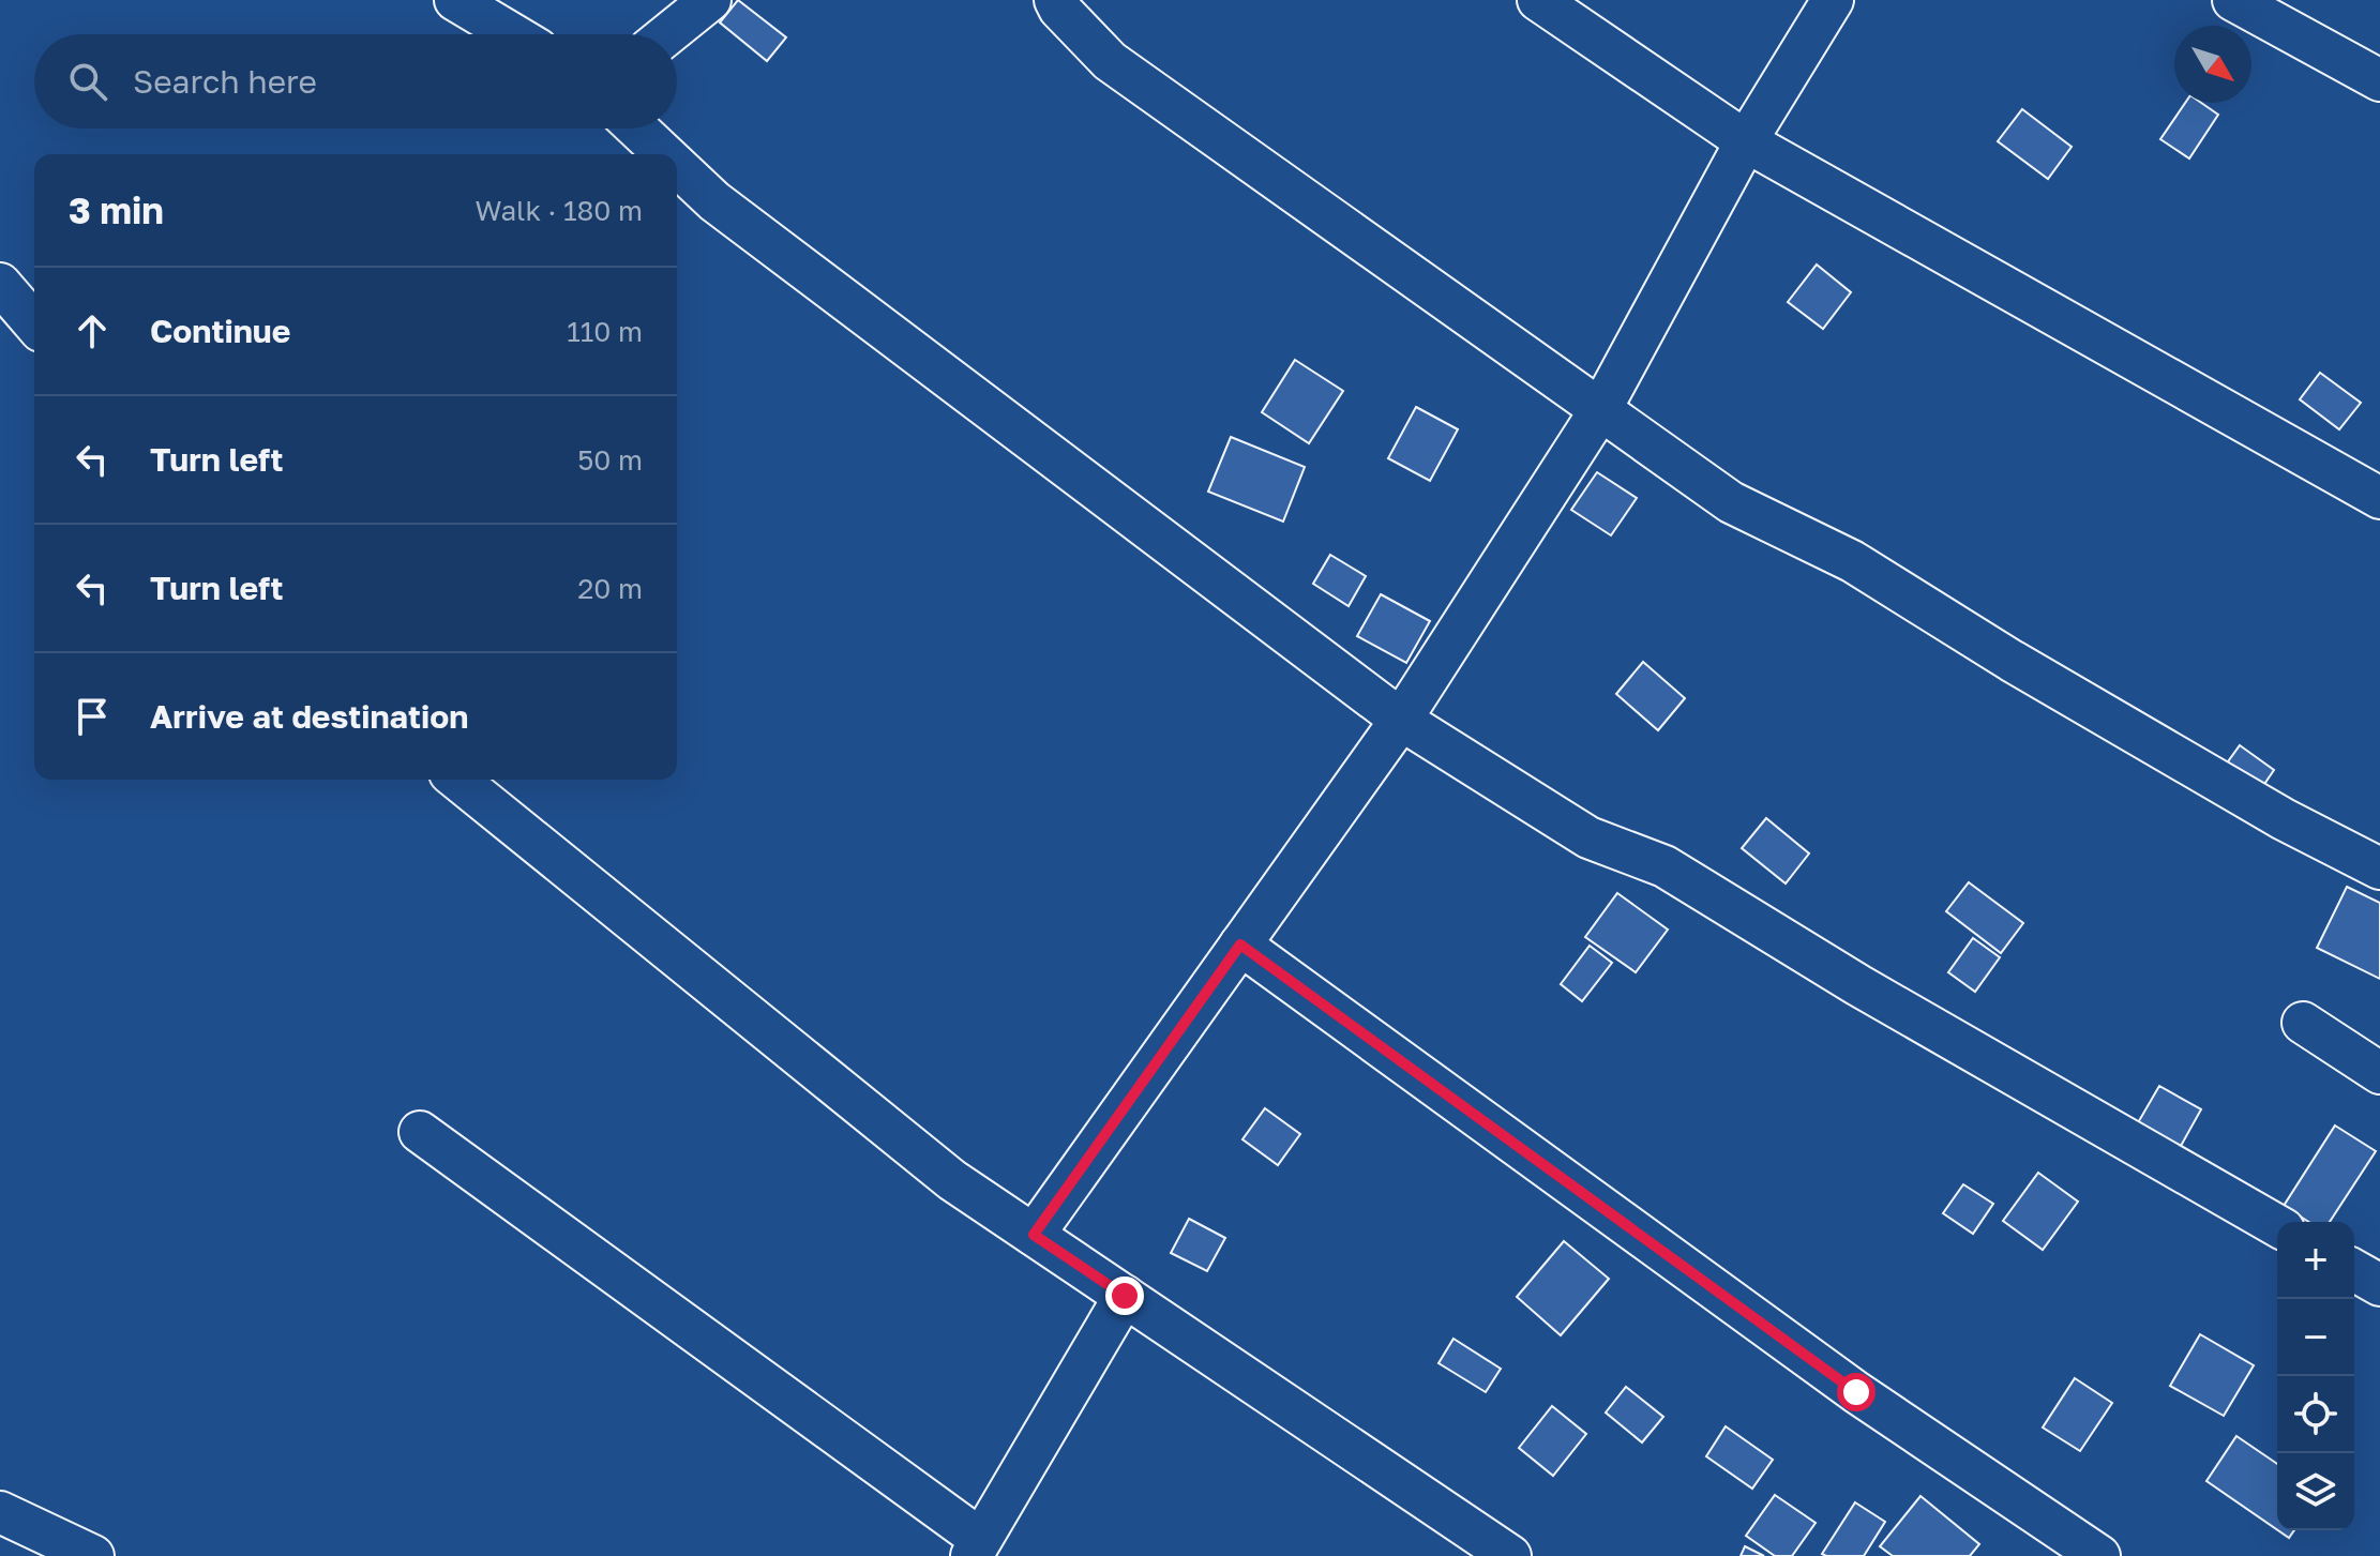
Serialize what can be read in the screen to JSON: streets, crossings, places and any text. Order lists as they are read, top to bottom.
{
  "north": "bottom right",
  "page": {
    "search": "Search here",
    "heading": ["3 min", "Walk · 180 m"],
    "list": [
      ["Continue", "110 m"],
      ["Turn left", "50 m"],
      ["Turn left", "20 m"],
      "Arrive at destination"
    ],
    "map_buttons": ["+", "−"]
  }
}
